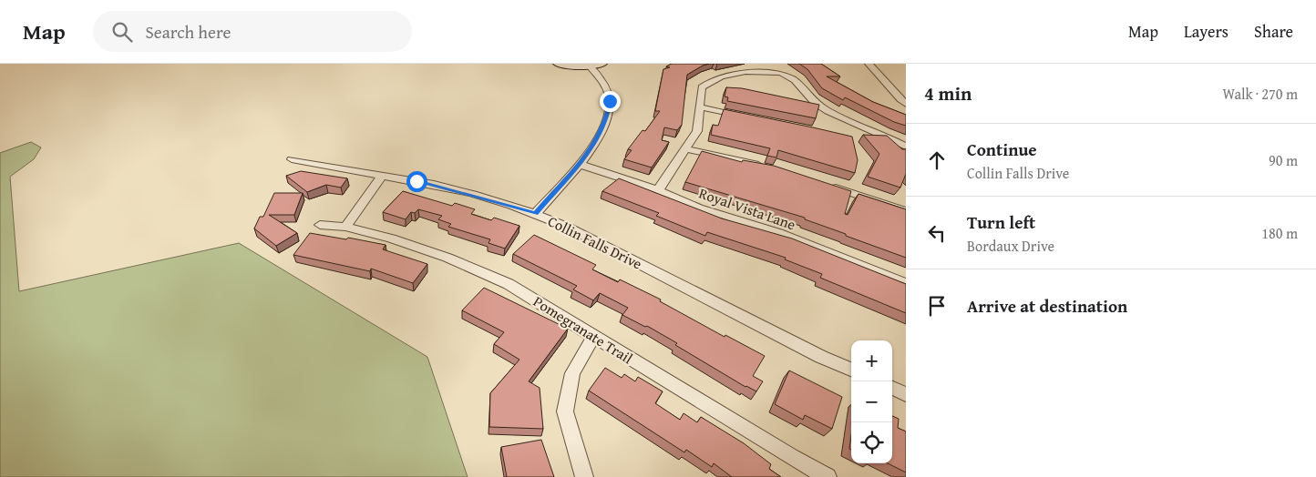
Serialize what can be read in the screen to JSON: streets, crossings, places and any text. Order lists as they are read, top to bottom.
{
  "streets": {
    "street": ["Royal Vista Lane", "Collin Falls Drive", "Pomegranate Trail"]
  },
  "page": {
    "header": "Map",
    "search": "Search here",
    "nav": ["Map", "Layers", "Share"],
    "heading": ["4 min", "Walk · 270 m"],
    "list": [
      ["Continue", "Collin Falls Drive", "90 m"],
      ["Turn left", "Bordaux Drive", "180 m"],
      "Arrive at destination"
    ],
    "map_buttons": ["+", "−"]
  }
}
